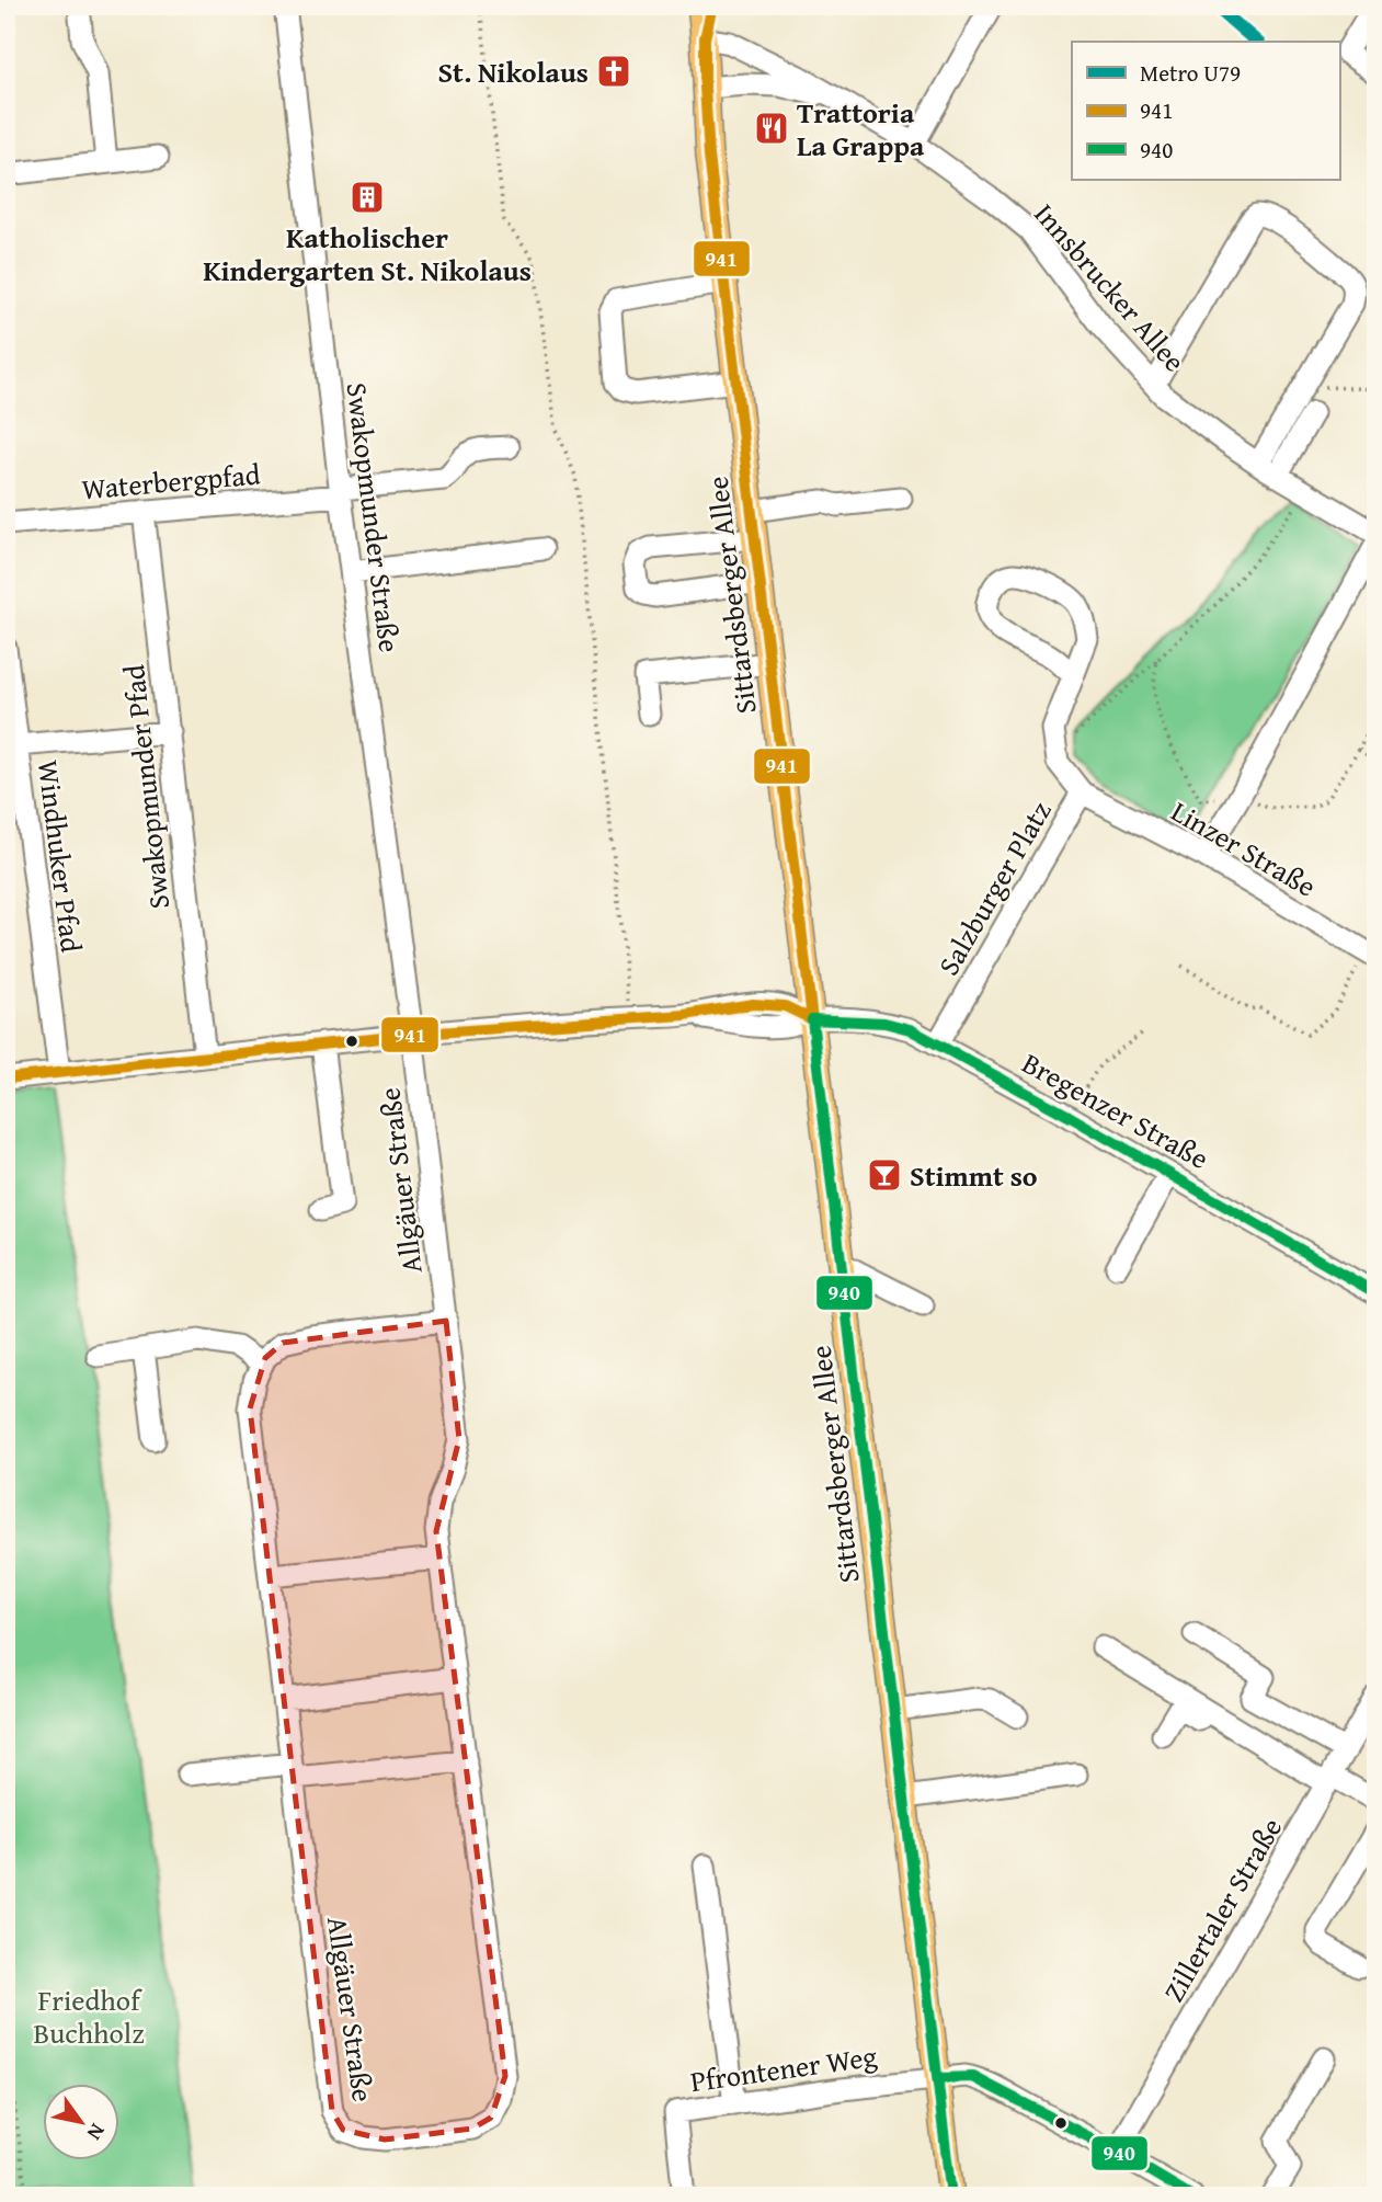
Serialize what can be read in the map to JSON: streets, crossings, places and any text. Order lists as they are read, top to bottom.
{
  "streets": {
    "main road": ["Sittardsberger Allee"],
    "street": [
      "Innsbrucker Allee",
      "Waterbergpfad",
      "Swakopmunder Straße",
      "Swakopmunder Pfad",
      "Linzer Straße",
      "Windhuker Pfad",
      "Salzburger Platz",
      "Bregenzer Straße",
      "Allgäuer Straße",
      "Zillertaler Straße",
      "Pfrontener Weg"
    ]
  },
  "crossings": [
    ["Innsbrucker Allee", "Sittardsberger Allee"],
    ["Waterbergpfad", "Swakopmunder Straße"],
    ["Waterbergpfad", "Swakopmunder Pfad"],
    ["Swakopmunder Straße", "Bregenzer Straße"],
    ["Swakopmunder Straße", "Allgäuer Straße"],
    ["Sittardsberger Allee", "Bregenzer Straße"],
    ["Sittardsberger Allee", "Pfrontener Weg"],
    ["Swakopmunder Pfad", "Bregenzer Straße"],
    ["Linzer Straße", "Salzburger Platz"],
    ["Windhuker Pfad", "Bregenzer Straße"],
    ["Salzburger Platz", "Bregenzer Straße"],
    ["Bregenzer Straße", "Allgäuer Straße"],
    ["Zillertaler Straße", "Pfrontener Weg"]
  ],
  "parks": ["Friedhof Buchholz"],
  "places": {
    "church": ["St. Nikolaus"],
    "restaurant": ["Trattoria La Grappa"],
    "building": ["Katholischer Kindergarten St. Nikolaus"],
    "bar": ["Stimmt so"]
  },
  "lines": ["metro line U79", "transit line 941", "transit line 940"],
  "legend": ["Metro U79", "941", "940"],
  "north": "bottom right"
}
